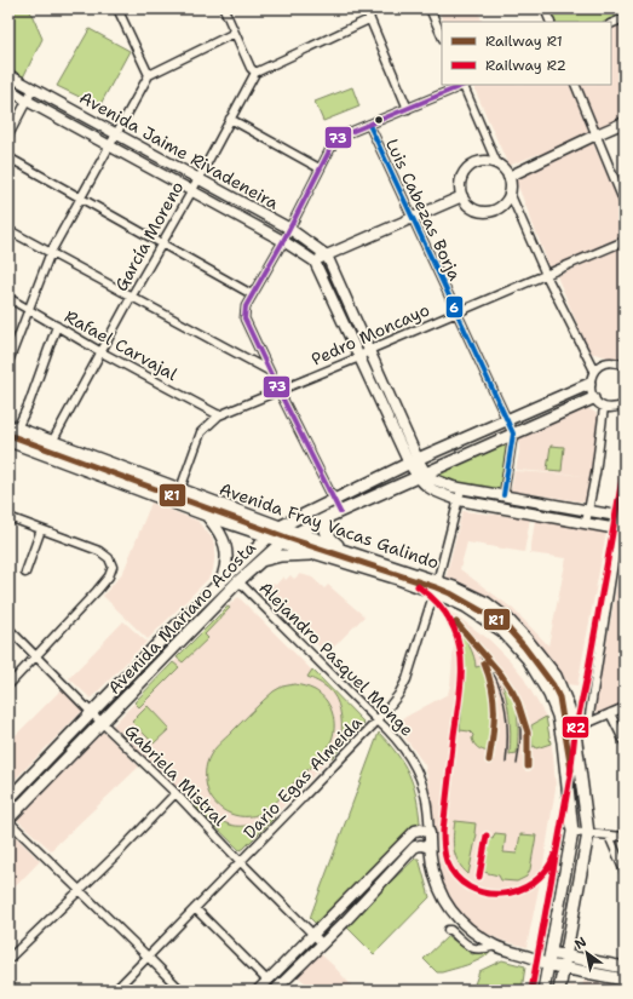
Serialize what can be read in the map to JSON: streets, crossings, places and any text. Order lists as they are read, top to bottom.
{
  "streets": {
    "main road": ["Avenida Fray Vacas Galindo", "Avenida Mariano Acosta"],
    "street": [
      "Avenida Jaime Rivadeneira",
      "Luis Cabezas Borja",
      "García Moreno",
      "Pedro Moncayo",
      "Rafael Carvajal",
      "Alejandro Pasquel Monge",
      "Gabriela Mistral",
      "Dario Egas Almeida"
    ]
  },
  "crossings": [
    ["Avenida Jaime Rivadeneira", "García Moreno"],
    ["Luis Cabezas Borja", "Pedro Moncayo"],
    ["Luis Cabezas Borja", "Avenida Mariano Acosta"],
    ["García Moreno", "Rafael Carvajal"],
    ["García Moreno", "Avenida Fray Vacas Galindo"],
    ["Pedro Moncayo", "Rafael Carvajal"],
    ["Pedro Moncayo", "Avenida Fray Vacas Galindo"],
    ["Avenida Fray Vacas Galindo", "Avenida Mariano Acosta"],
    ["Avenida Fray Vacas Galindo", "Alejandro Pasquel Monge"],
    ["Avenida Fray Vacas Galindo", "Dario Egas Almeida"],
    ["Avenida Mariano Acosta", "Alejandro Pasquel Monge"],
    ["Avenida Mariano Acosta", "Gabriela Mistral"],
    ["Alejandro Pasquel Monge", "Dario Egas Almeida"],
    ["Gabriela Mistral", "Dario Egas Almeida"]
  ],
  "lines": [
    "transit line 73",
    "transit line 6",
    "rail line R1",
    "rail line R2"
  ],
  "legend": ["Railway R1", "Railway R2"],
  "north": "top left"
}
